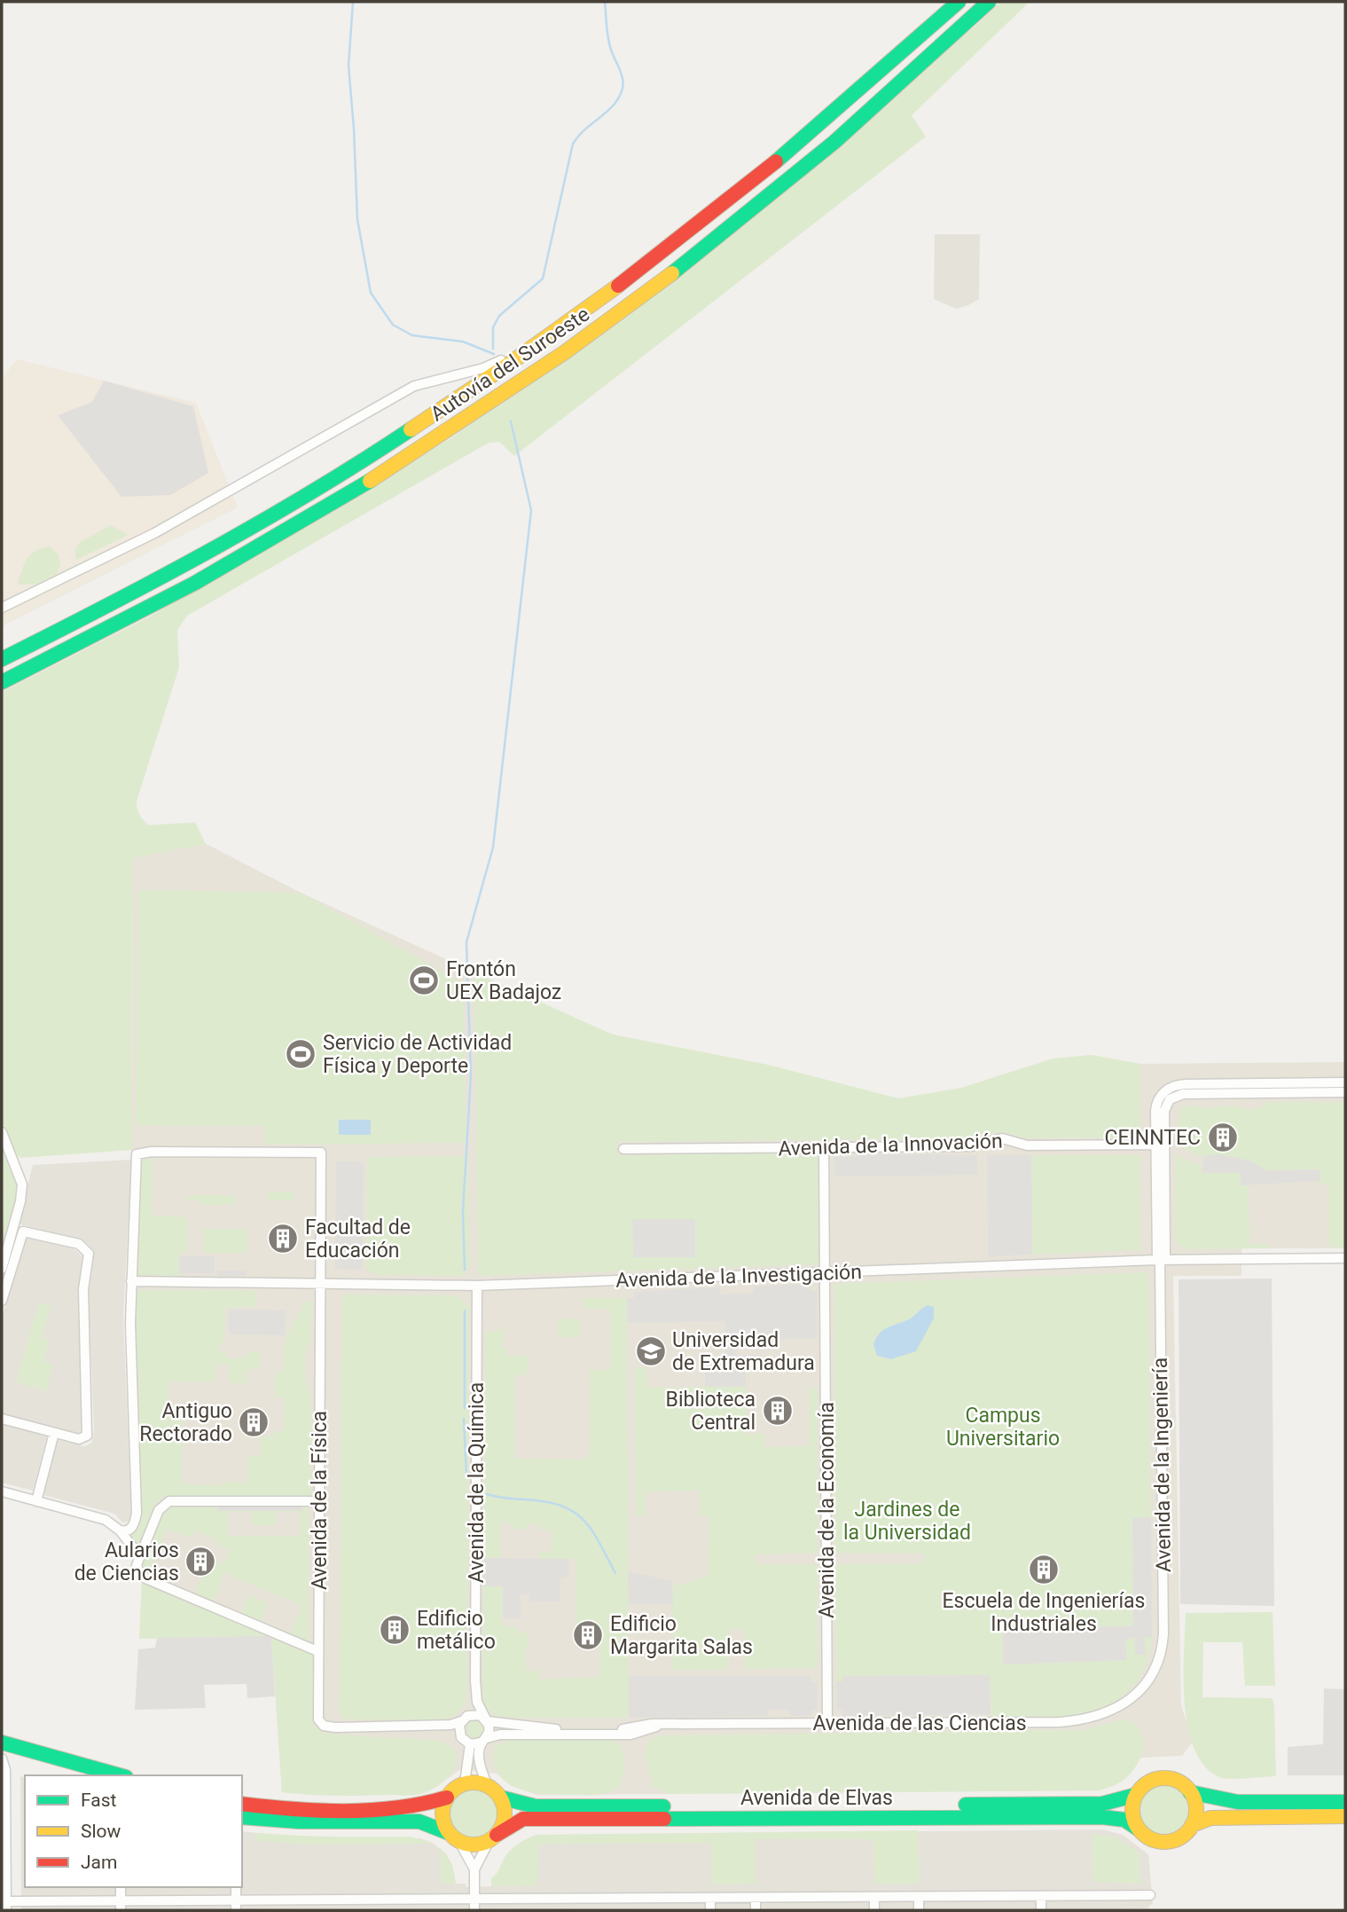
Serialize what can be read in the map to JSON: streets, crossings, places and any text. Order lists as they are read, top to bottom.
{
  "streets": {
    "highway": ["Autovía del Suroeste", "Avenida de Elvas"],
    "street": [
      "Avenida de la Innovación",
      "Avenida de la Investigación",
      "Avenida de la Ingeniería",
      "Avenida de la Química",
      "Avenida de la Física",
      "Avenida de la Economía",
      "Avenida de las Ciencias"
    ]
  },
  "crossings": [
    ["Avenida de la Innovación", "Avenida de la Economía"],
    ["Avenida de la Investigación", "Avenida de la Ingeniería"],
    ["Avenida de la Investigación", "Avenida de la Química"],
    ["Avenida de la Investigación", "Avenida de la Física"],
    ["Avenida de la Investigación", "Avenida de la Economía"],
    ["Avenida de la Ingeniería", "Avenida de las Ciencias"],
    ["Avenida de la Química", "Avenida de la Física"],
    ["Avenida de la Química", "Avenida de las Ciencias"],
    ["Avenida de la Física", "Avenida de las Ciencias"],
    ["Avenida de la Economía", "Avenida de las Ciencias"]
  ],
  "parks": ["Campus Universitario", "Jardines de la Universidad"],
  "places": {
    "sports": ["Frontón UEX Badajoz", "Servicio de Actividad Física y Deporte"],
    "building": [
      "CEINNTEC",
      "Facultad de Educación",
      "Biblioteca Central",
      "Antiguo Rectorado",
      "Aularios de Ciencias",
      "Escuela de Ingenierías Industriales",
      "Edificio metálico",
      "Edificio Margarita Salas"
    ],
    "school or university": ["Universidad de Extremadura"]
  },
  "legend": ["Fast", "Slow", "Jam"]
}
